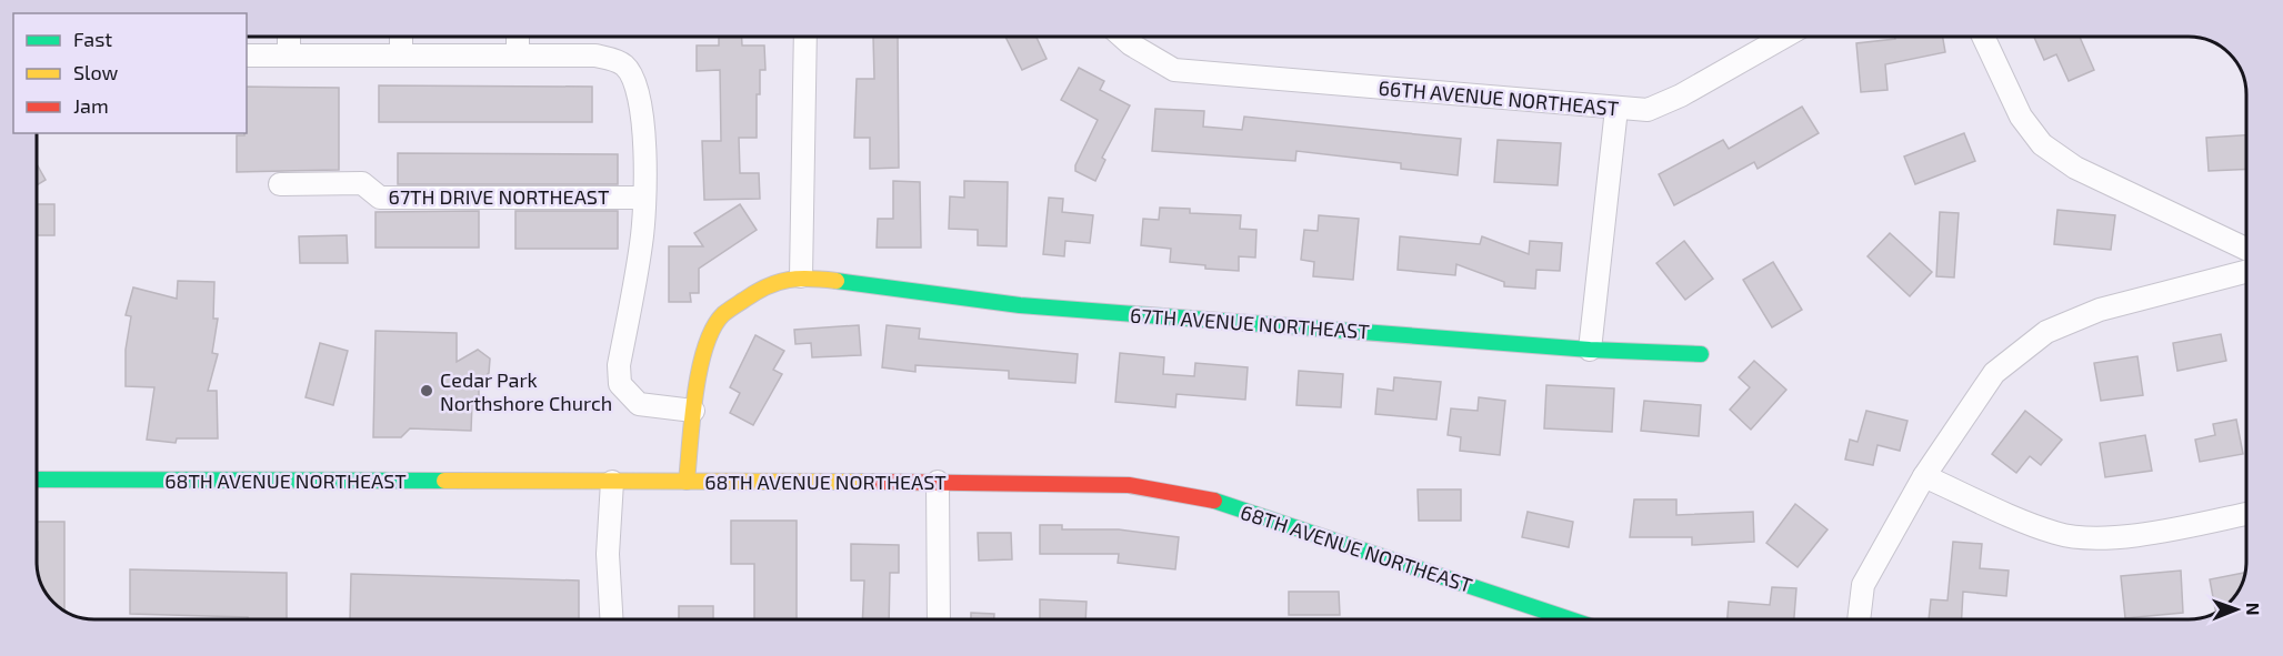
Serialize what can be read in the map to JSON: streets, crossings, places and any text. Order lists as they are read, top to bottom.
{
  "streets": {
    "street": [
      "66TH AVENUE NORTHEAST",
      "67TH DRIVE NORTHEAST",
      "67TH AVENUE NORTHEAST",
      "68TH AVENUE NORTHEAST"
    ]
  },
  "places": ["Cedar Park Northshore Church"],
  "legend": ["Fast", "Slow", "Jam"],
  "north": "right"
}
